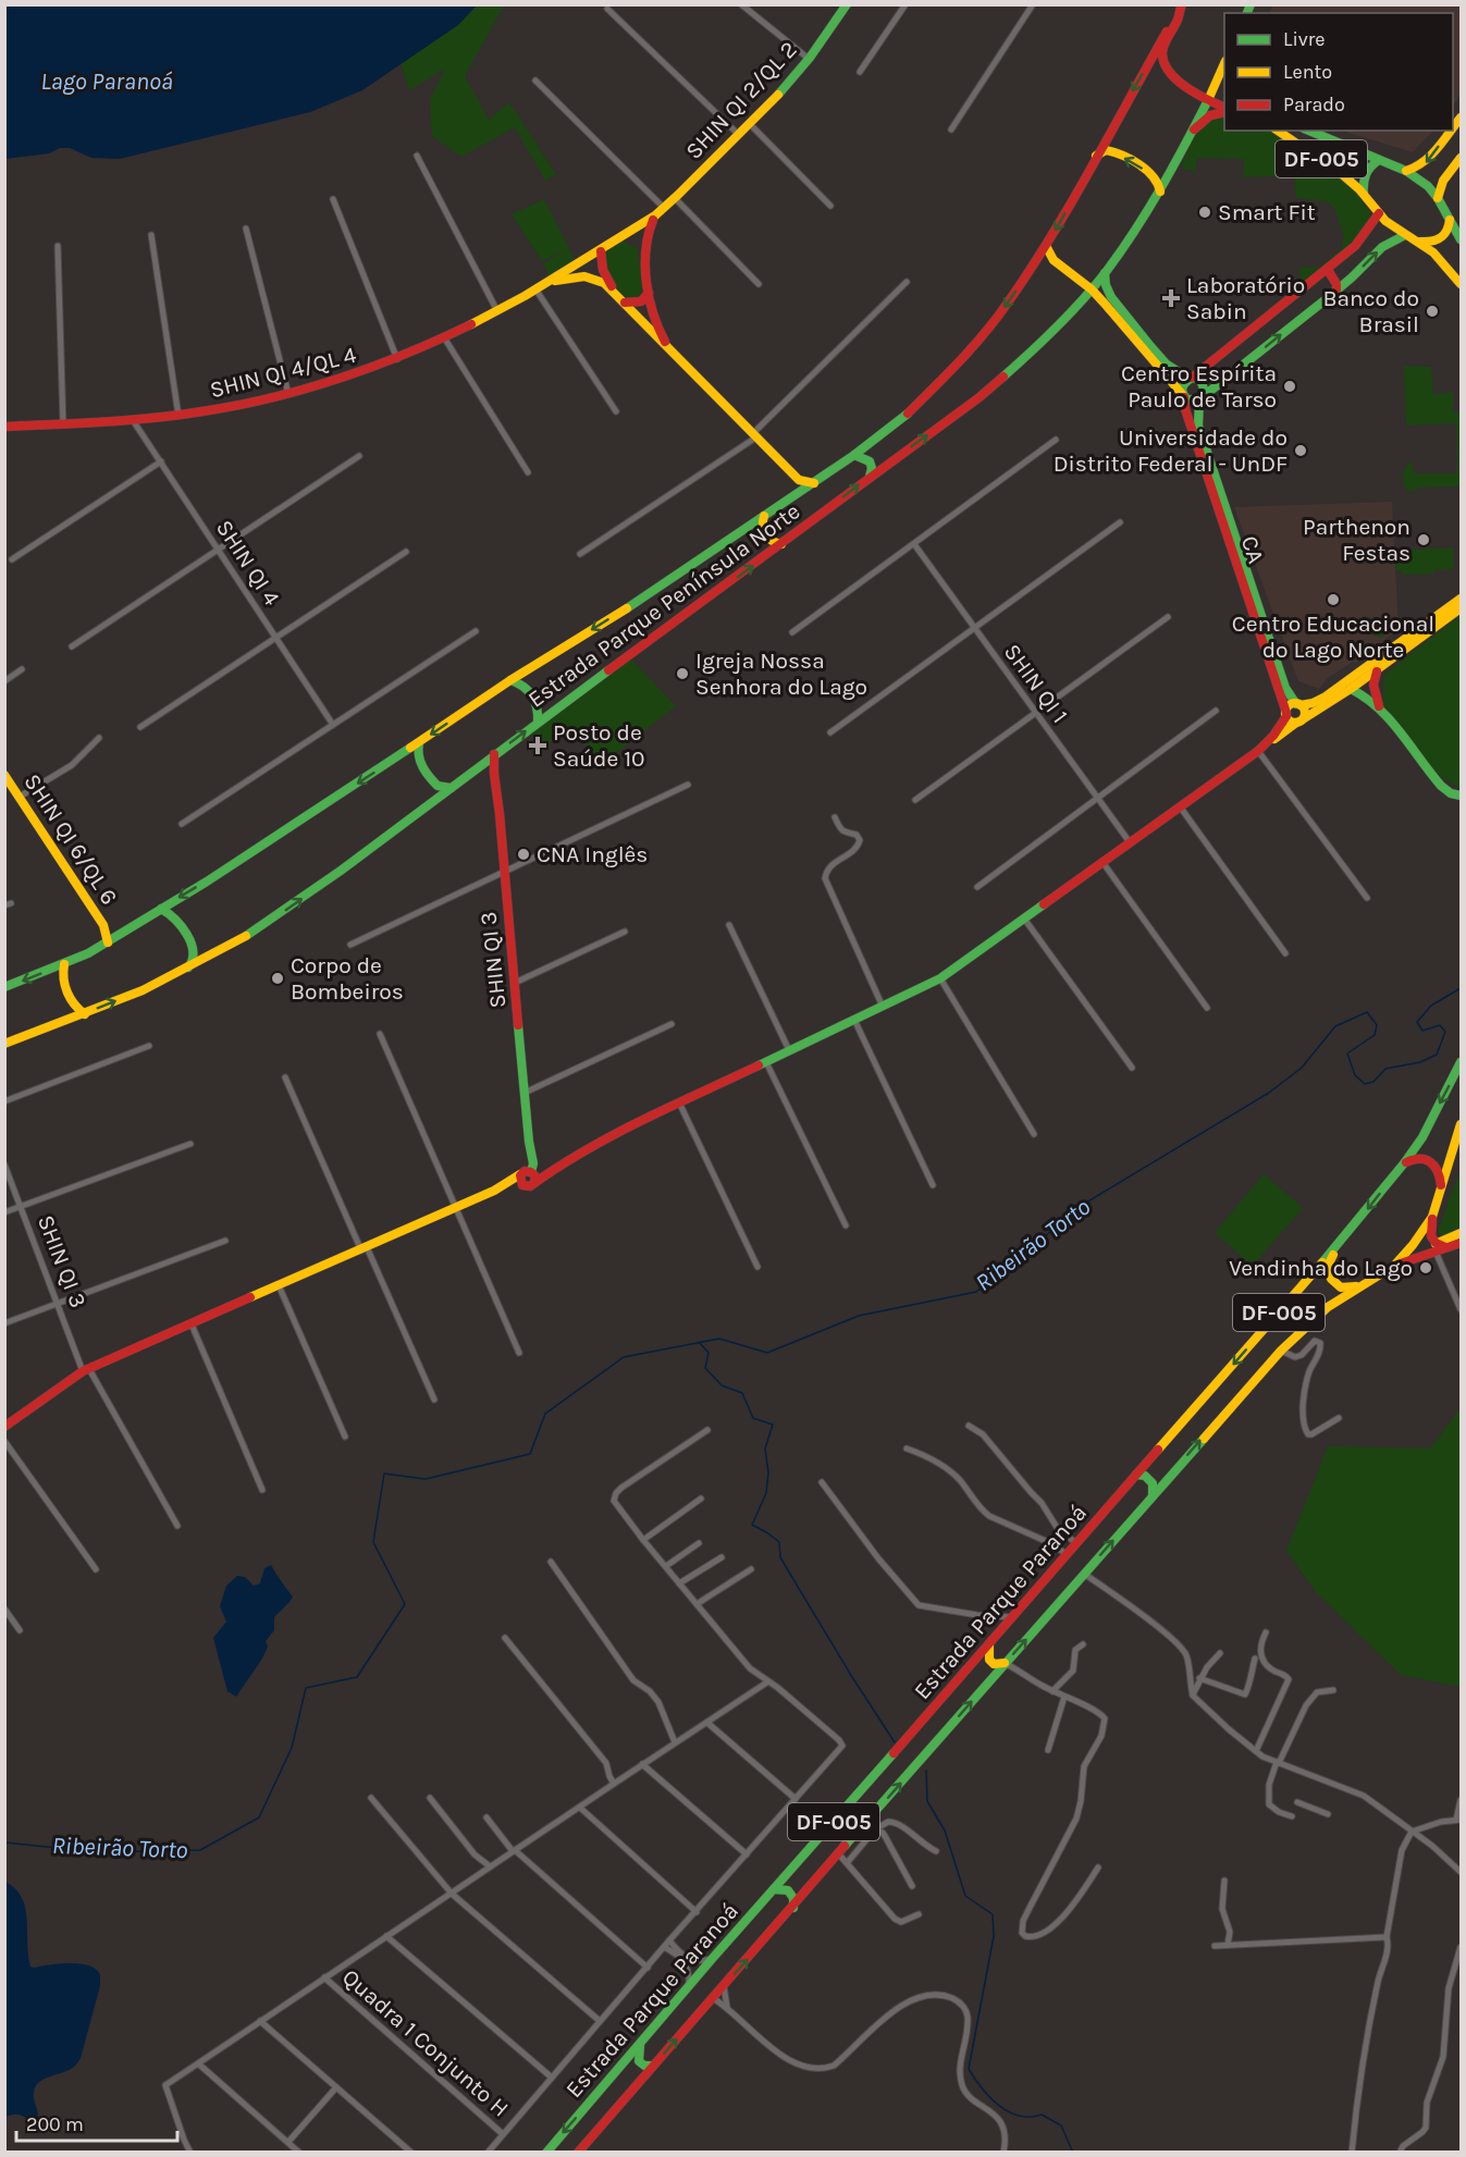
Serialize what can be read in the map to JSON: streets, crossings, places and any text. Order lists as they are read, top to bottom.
{
  "streets": {
    "main road": [
      "SHIN QI 2/QL 2",
      "DF-005",
      "SHIN QI 4/QL 4",
      "CA",
      "Estrada Parque Península Norte",
      "SHIN QI 6/QL 6",
      "SHIN QI 3",
      "Estrada Parque Paranoá"
    ],
    "street": ["SHIN QI 4", "SHIN QI 1", "Quadra 1 Conjunto H"]
  },
  "crossings": [
    ["SHIN QI 2/QL 2", "SHIN QI 4/QL 4"],
    ["SHIN QI 4/QL 4", "SHIN QI 4"],
    ["CA", "Estrada Parque Península Norte"],
    ["Estrada Parque Península Norte", "SHIN QI 6/QL 6"],
    ["Estrada Parque Península Norte", "SHIN QI 3"]
  ],
  "water": ["Lago Paranoá", "Ribeirão Torto"],
  "places": {
    "other": [
      "Smart Fit",
      "Banco do Brasil",
      "Centro Espírita Paulo de Tarso",
      "Universidade do Distrito Federal - UnDF",
      "Parthenon Festas",
      "Centro Educacional do Lago Norte",
      "Igreja Nossa Senhora do Lago",
      "CNA Inglês",
      "Corpo de Bombeiros",
      "Vendinha do Lago"
    ],
    "health": ["Laboratório Sabin", "Posto de Saúde 10"]
  },
  "legend": ["Livre", "Lento", "Parado"],
  "scale_bar": "200 m"
}
